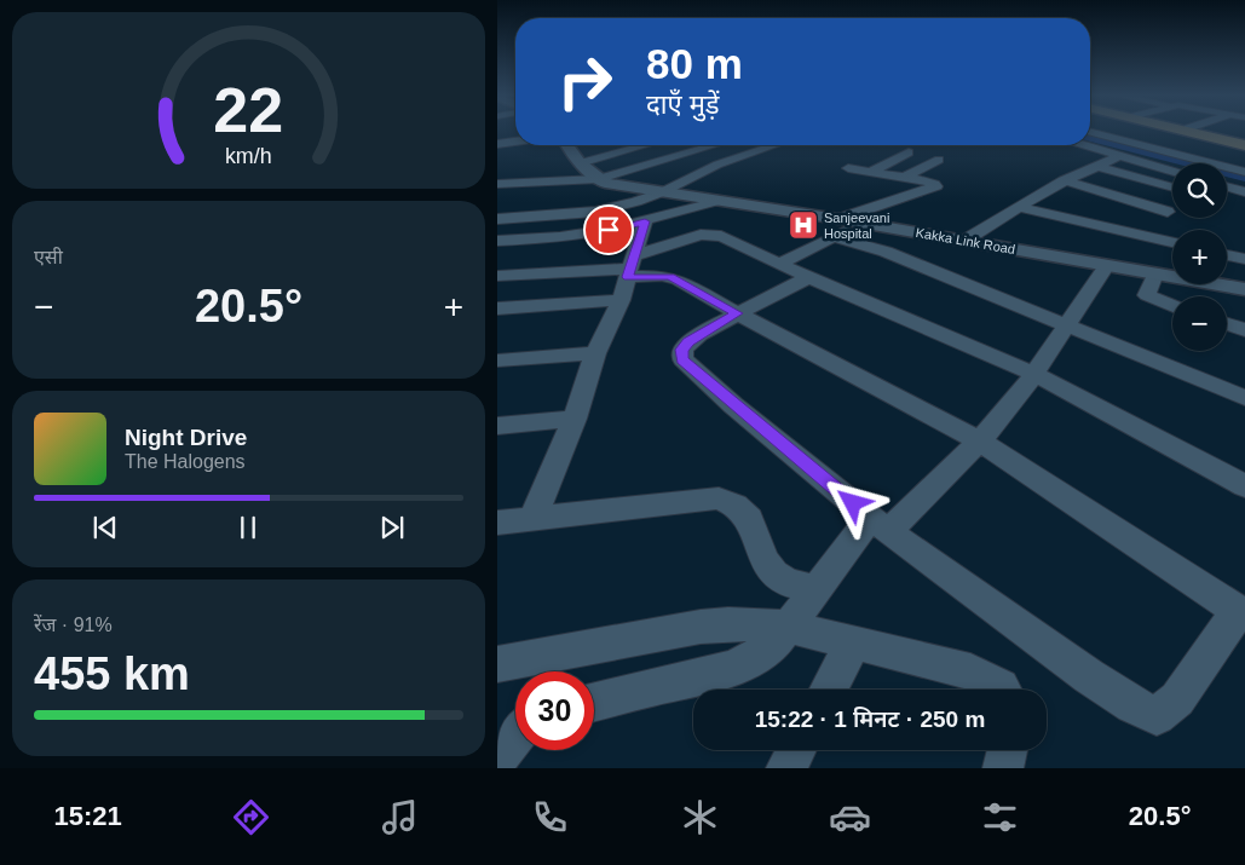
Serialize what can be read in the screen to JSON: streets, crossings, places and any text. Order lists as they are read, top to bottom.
{
  "streets": {
    "street": ["Kakka Link Road"]
  },
  "places": {
    "hospital": ["Sanjeevani Hospital"]
  },
  "page": {
    "turn": ["80 m", "दाएँ मुड़ें"],
    "map_buttons": ["+", "−"],
    "tile": [
      "एसी",
      ["रेंज · 91%", "455 km"]
    ],
    "heat": ["−", "20.5°", "+"],
    "song": ["Night Drive", "The Halogens"],
    "limit": "30",
    "trip": "15:22 · 1 मिनट · 250 m",
    "tabs": ["15:21", "20.5°"],
    "gauge": ["22", "km/h"]
  }
}
